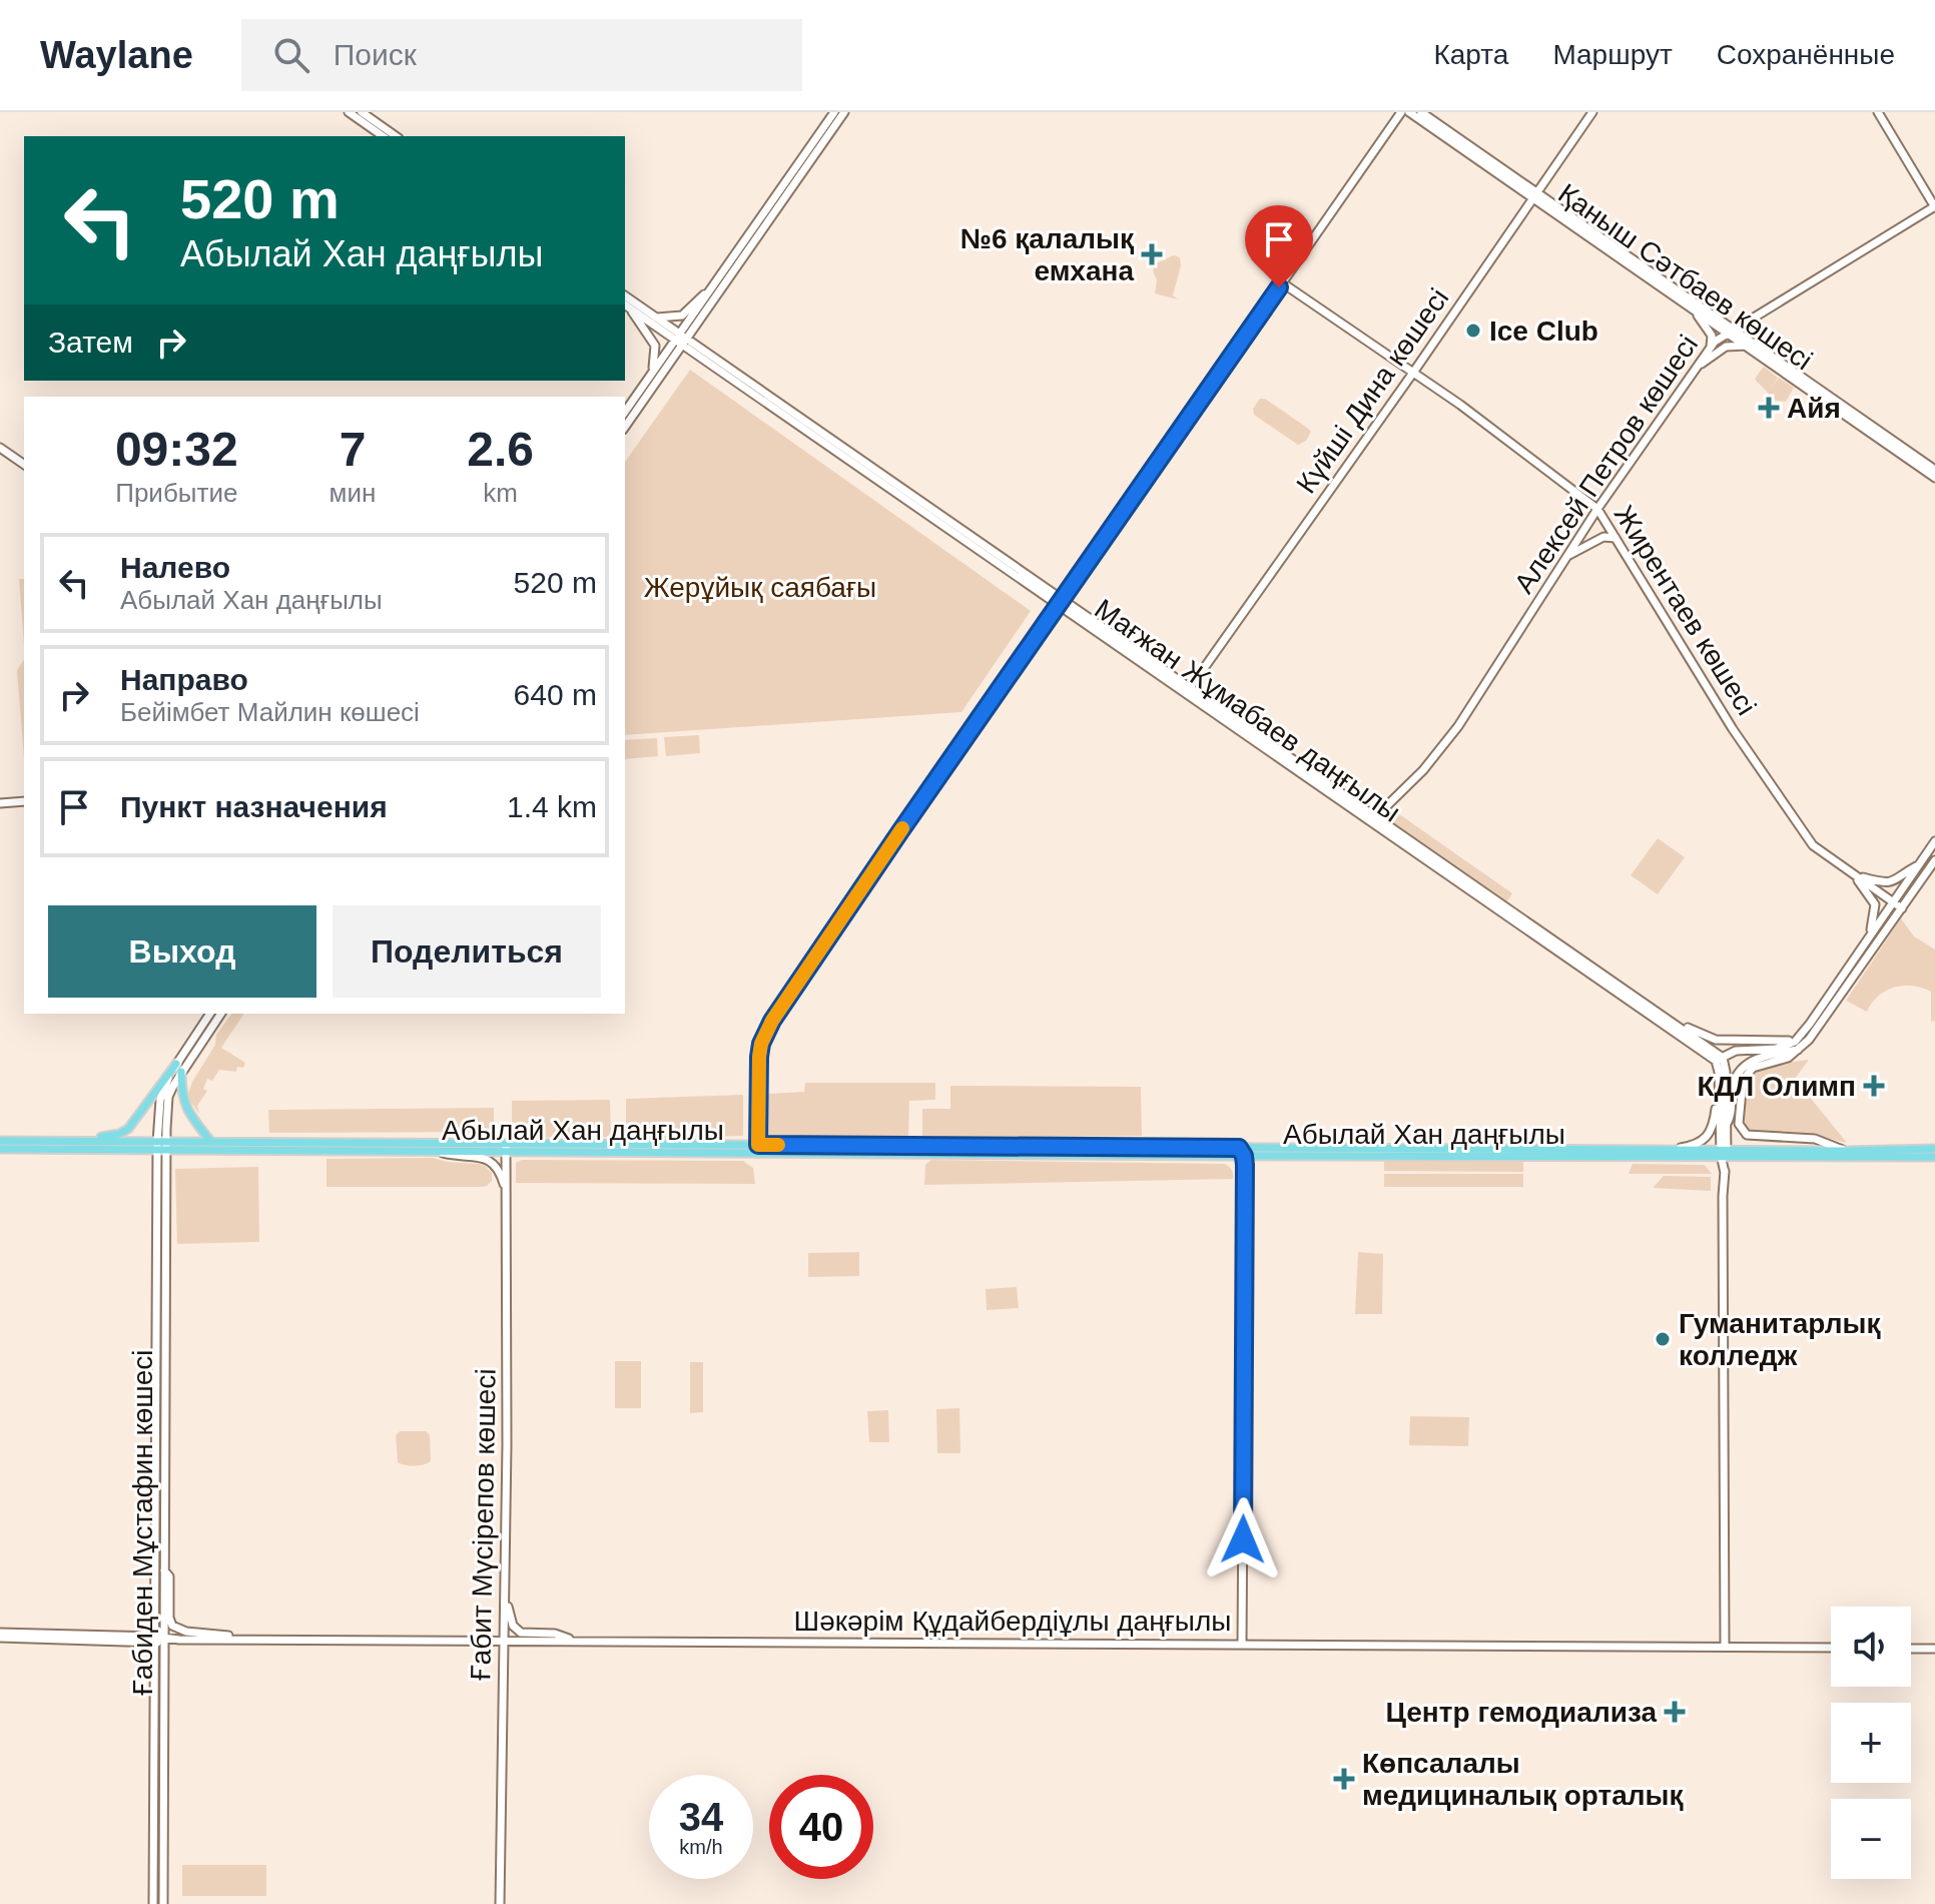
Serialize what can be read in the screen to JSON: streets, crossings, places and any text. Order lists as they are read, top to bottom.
{
  "streets": {
    "main road": [
      "Қаныш Сәтбаев көшесі",
      "Күйші Дина көшесі",
      "Алексей Петров көшесі",
      "Жирентаев көшесі",
      "Мағжан Жұмабаев даңғылы",
      "Абылай Хан даңғылы",
      "Ғабиден Мұстафин көшесі",
      "Ғабит Мүсірепов көшесі",
      "Шәкәрім Құдайбердіұлы даңғылы"
    ]
  },
  "crossings": [
    ["Қаныш Сәтбаев көшесі", "Күйші Дина көшесі"],
    ["Қаныш Сәтбаев көшесі", "Алексей Петров көшесі"],
    ["Күйші Дина көшесі", "Жирентаев көшесі"],
    ["Күйші Дина көшесі", "Мағжан Жұмабаев даңғылы"],
    ["Алексей Петров көшесі", "Жирентаев көшесі"],
    ["Алексей Петров көшесі", "Мағжан Жұмабаев даңғылы"],
    ["Абылай Хан даңғылы", "Ғабиден Мұстафин көшесі"],
    ["Абылай Хан даңғылы", "Ғабит Мүсірепов көшесі"],
    ["Ғабиден Мұстафин көшесі", "Шәкәрім Құдайбердіұлы даңғылы"],
    ["Ғабит Мүсірепов көшесі", "Шәкәрім Құдайбердіұлы даңғылы"]
  ],
  "parks": ["Жерұйық саябағы"],
  "places": {
    "health": [
      "№6 қалалық емхана",
      "Айя",
      "КДЛ Олимп",
      "Центр гемодиализа",
      "Көпсалалы медициналық орталық"
    ],
    "other": ["Ice Club", "Гуманитарлық колледж"]
  },
  "page": {
    "header": "Waylane",
    "search": "Поиск",
    "nav": ["Карта", "Маршрут", "Сохранённые"],
    "turn": ["520 m", "Абылай Хан даңғылы"],
    "then": "Затем",
    "eta": [
      "09:32",
      "Прибытие",
      "7",
      "мин",
      "2.6",
      "km"
    ],
    "list": [
      {
        "name": "Налево",
        "note": "Абылай Хан даңғылы",
        "value": "520 m"
      },
      {
        "name": "Направо",
        "note": "Бейімбет Майлин көшесі",
        "value": "640 m"
      },
      {
        "name": "Пункт назначения",
        "value": "1.4 km"
      }
    ],
    "buttons": ["Выход", "Поделиться"],
    "map_buttons": ["+", "−"],
    "speed": "34 km/h",
    "limit": "40"
  }
}
